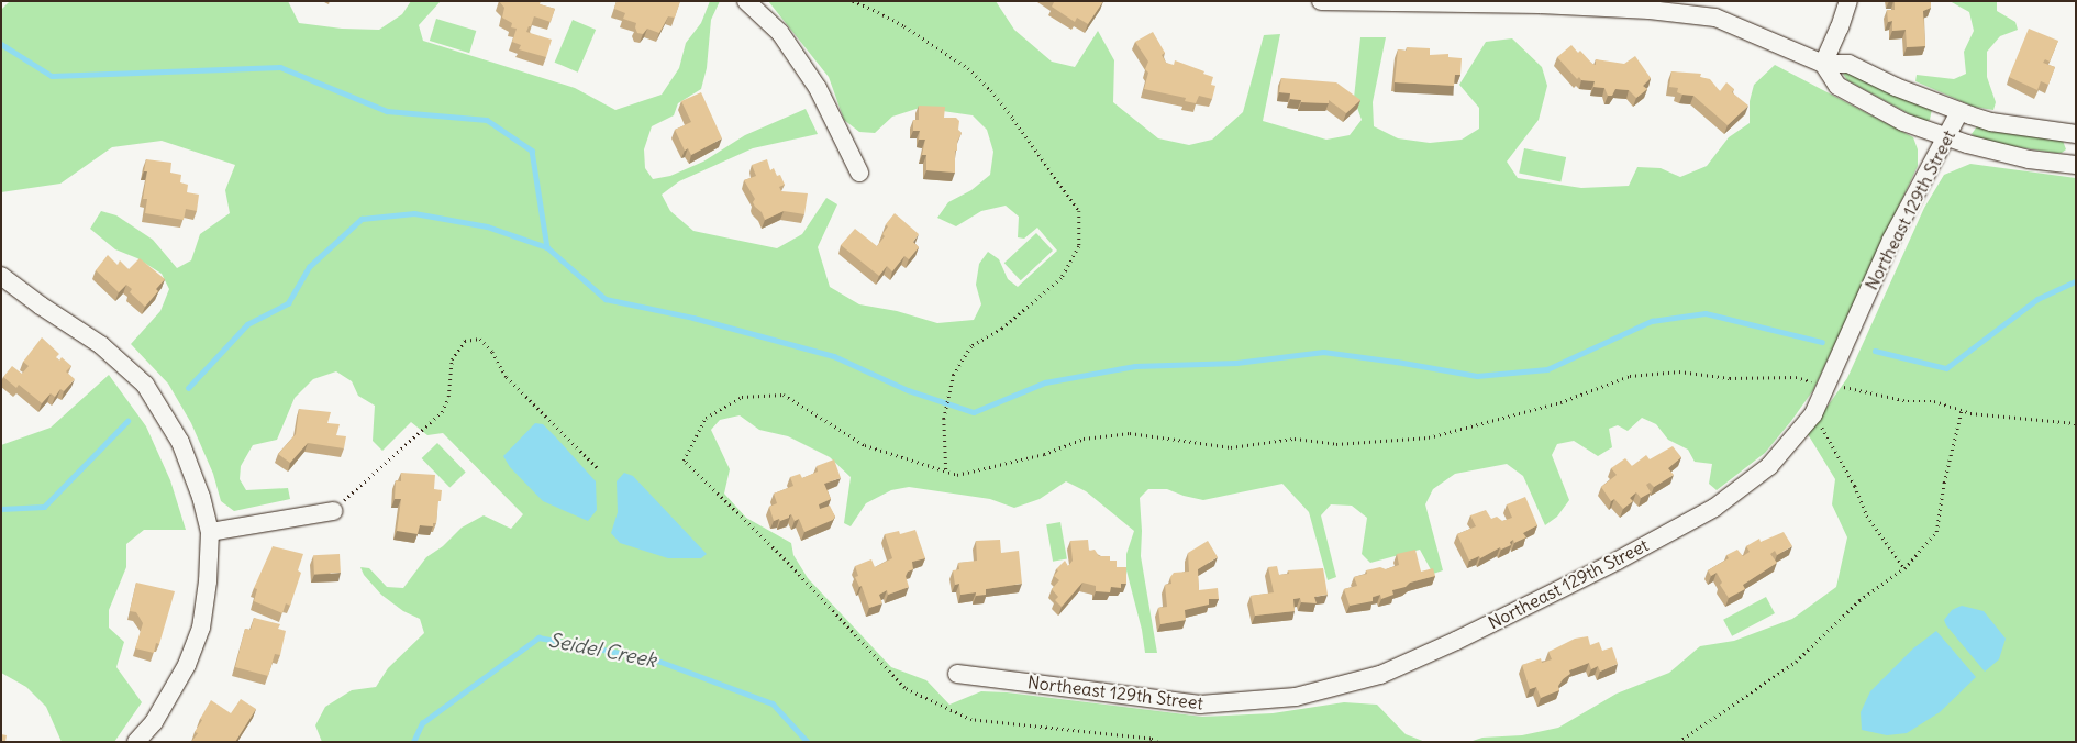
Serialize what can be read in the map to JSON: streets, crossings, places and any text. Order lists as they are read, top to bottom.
{
  "streets": {
    "street": ["Northeast 129th Street"]
  },
  "water": ["Seidel Creek"]
}
